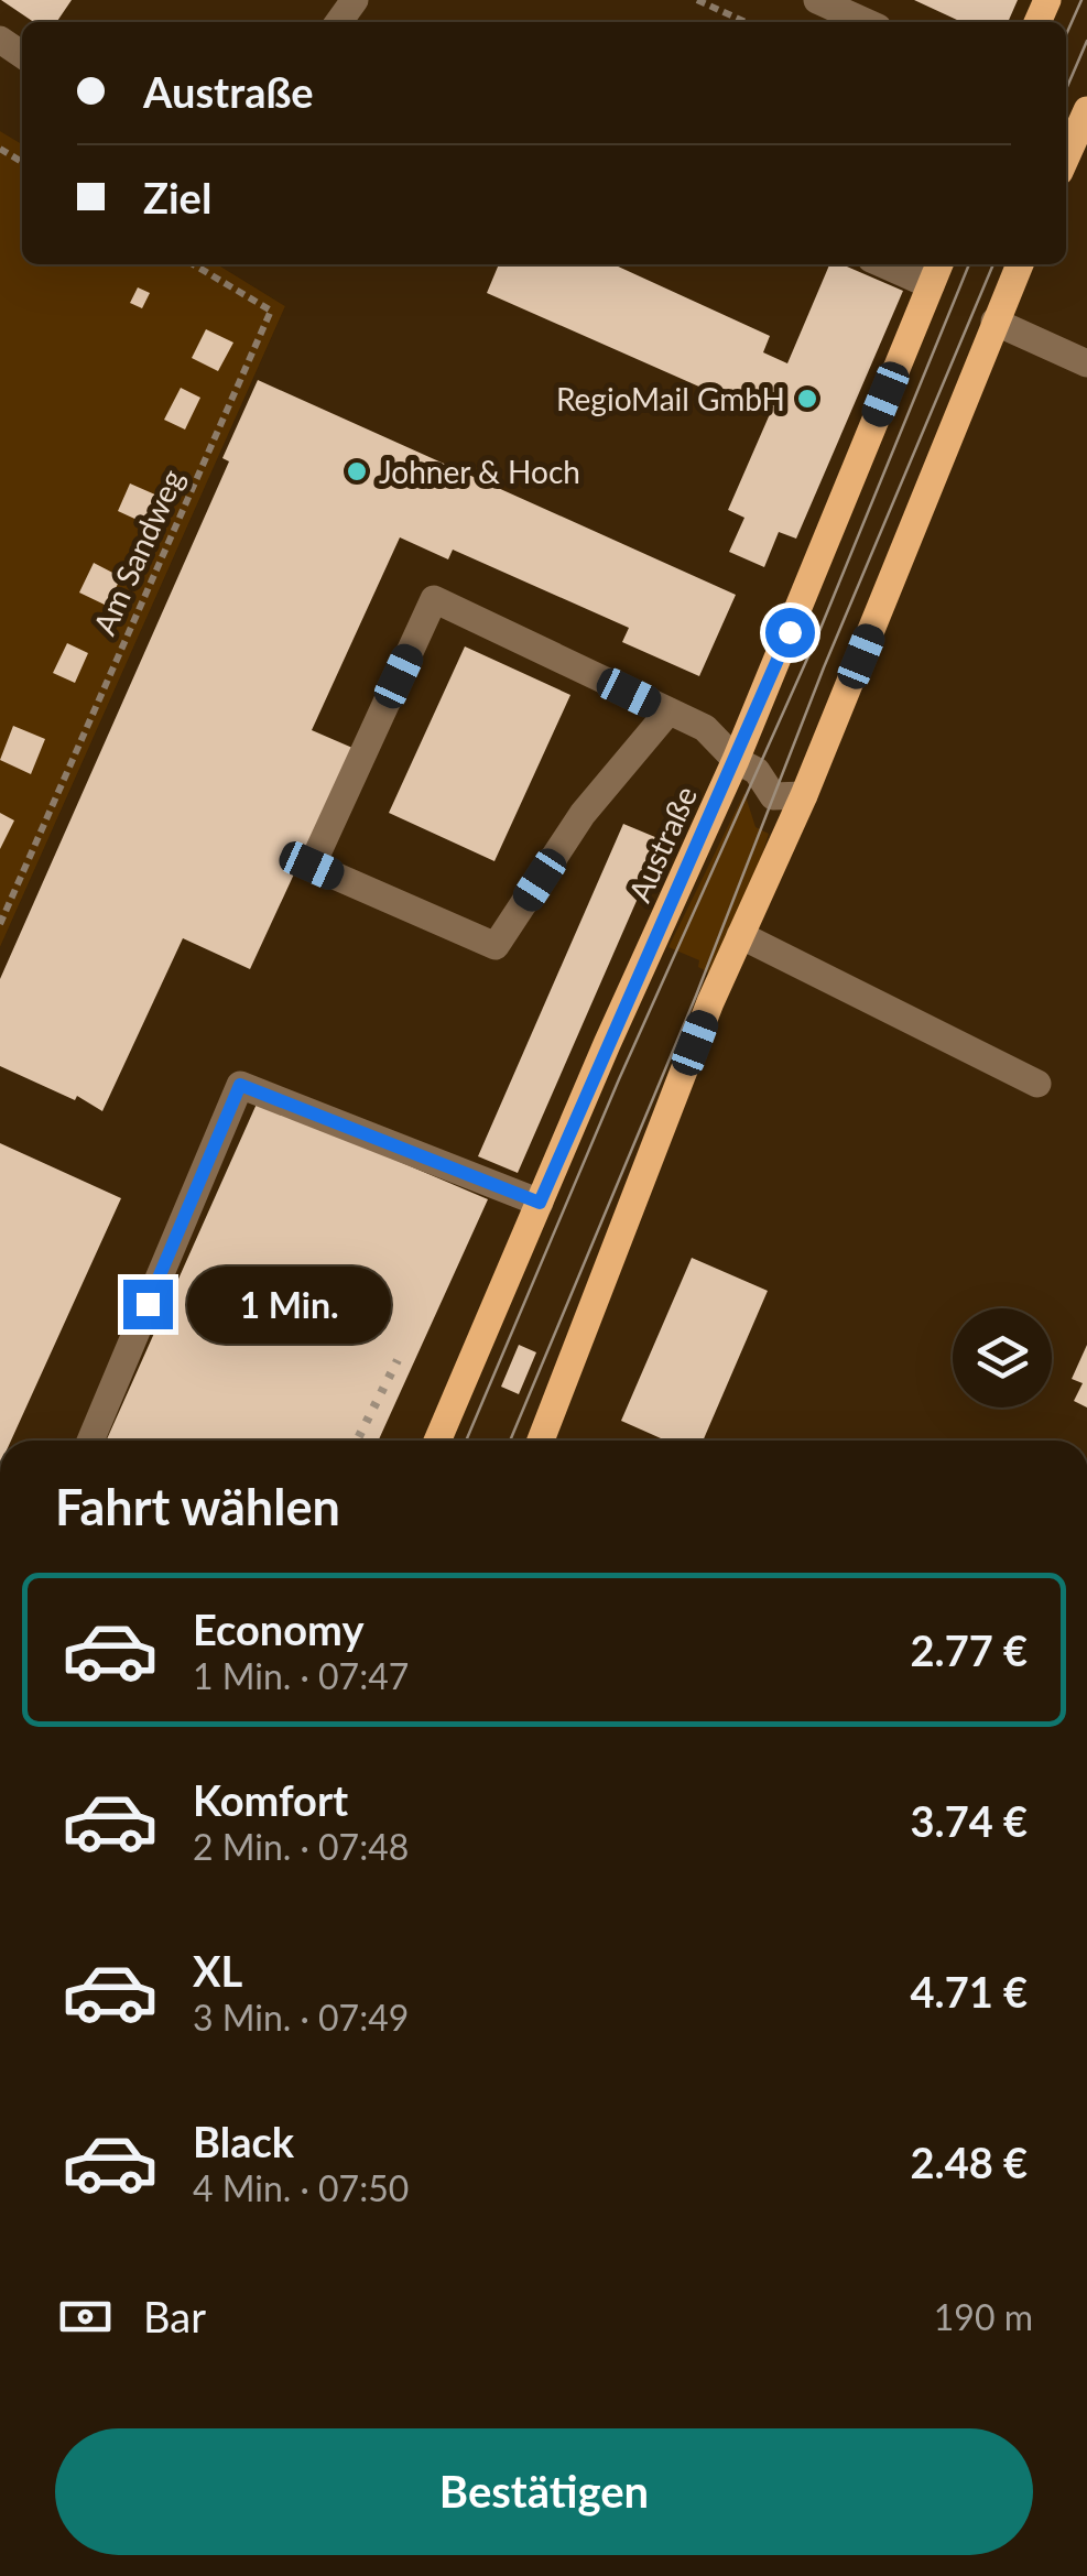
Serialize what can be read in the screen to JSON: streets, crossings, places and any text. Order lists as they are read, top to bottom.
{
  "streets": {
    "main road": ["Austraße"],
    "path": ["Am Sandweg"]
  },
  "places": ["RegioMail GmbH", "Johner & Hoch"],
  "page": {
    "banner": ["Austraße", "Ziel"],
    "bubble": "1 Min.",
    "heading": "Fahrt wählen",
    "list": [
      {
        "name": "Economy",
        "note": "1 Min. · 07:47",
        "value": "2.77 €"
      },
      {
        "name": "Komfort",
        "note": "2 Min. · 07:48",
        "value": "3.74 €"
      },
      {
        "name": "XL",
        "note": "3 Min. · 07:49",
        "value": "4.71 €"
      },
      {
        "name": "Black",
        "note": "4 Min. · 07:50",
        "value": "2.48 €"
      }
    ],
    "pay": ["Bar", "190 m"],
    "buttons": "Bestätigen"
  }
}
